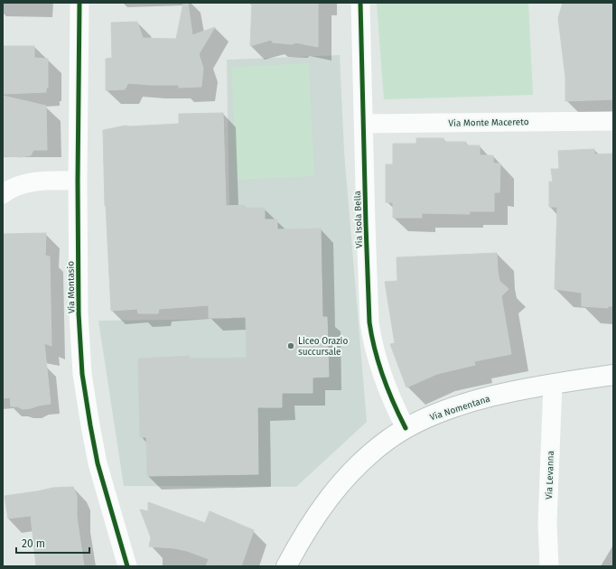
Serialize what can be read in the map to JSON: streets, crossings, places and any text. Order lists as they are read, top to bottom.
{
  "streets": {
    "main road": ["Via Nomentana"],
    "street": [
      "Via Monte Macereto",
      "Via Isola Bella",
      "Via Montasio",
      "Via Levanna"
    ]
  },
  "crossings": [
    ["Via Monte Macereto", "Via Isola Bella"],
    ["Via Isola Bella", "Via Nomentana"],
    ["Via Nomentana", "Via Levanna"]
  ],
  "places": ["Liceo Orazio succursale"],
  "scale_bar": "20 m"
}
